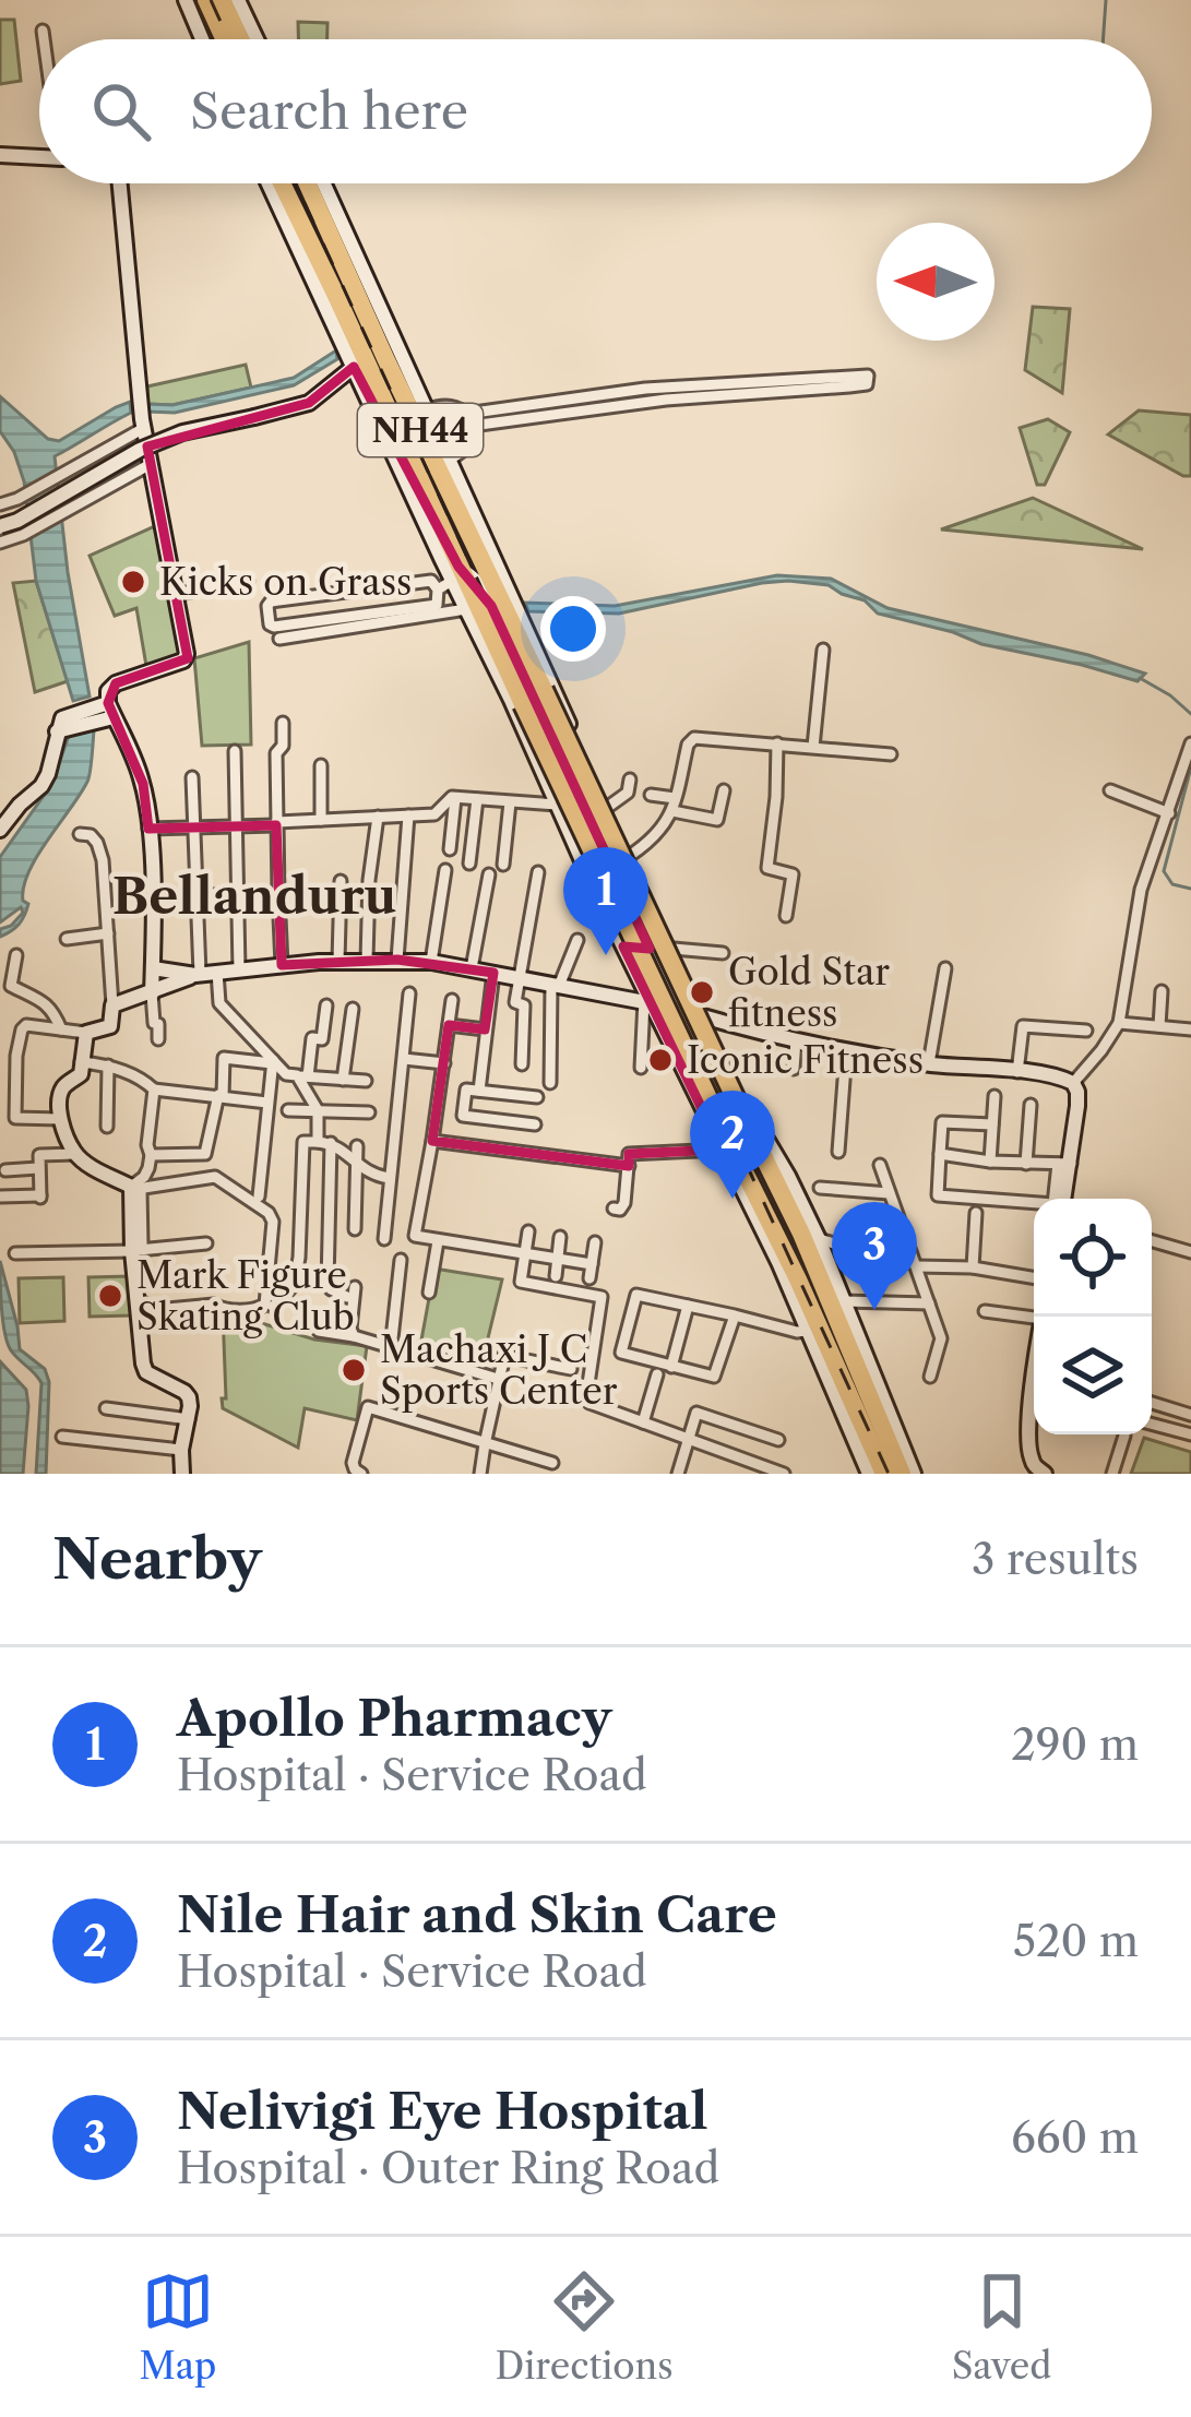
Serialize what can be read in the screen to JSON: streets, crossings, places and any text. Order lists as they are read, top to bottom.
{
  "streets": {
    "highway": ["NH44"]
  },
  "districts": ["Bellanduru"],
  "places": [
    "Kicks on Grass",
    "Gold Star fitness",
    "Iconic Fitness",
    "Mark Figure Skating Club",
    "Machaxi J C Sports Center"
  ],
  "north": "left",
  "page": {
    "search": "Search here",
    "pins": ["1", "2", "3"],
    "heading": ["Nearby", "3 results"],
    "list": [
      {
        "mark": "1",
        "name": "Apollo Pharmacy",
        "note": "Hospital · Service Road",
        "value": "290 m"
      },
      {
        "mark": "2",
        "name": "Nile Hair and Skin Care",
        "note": "Hospital · Service Road",
        "value": "520 m"
      },
      {
        "mark": "3",
        "name": "Nelivigi Eye Hospital",
        "note": "Hospital · Outer Ring Road",
        "value": "660 m"
      }
    ],
    "nav": ["Map", "Directions", "Saved"]
  }
}
